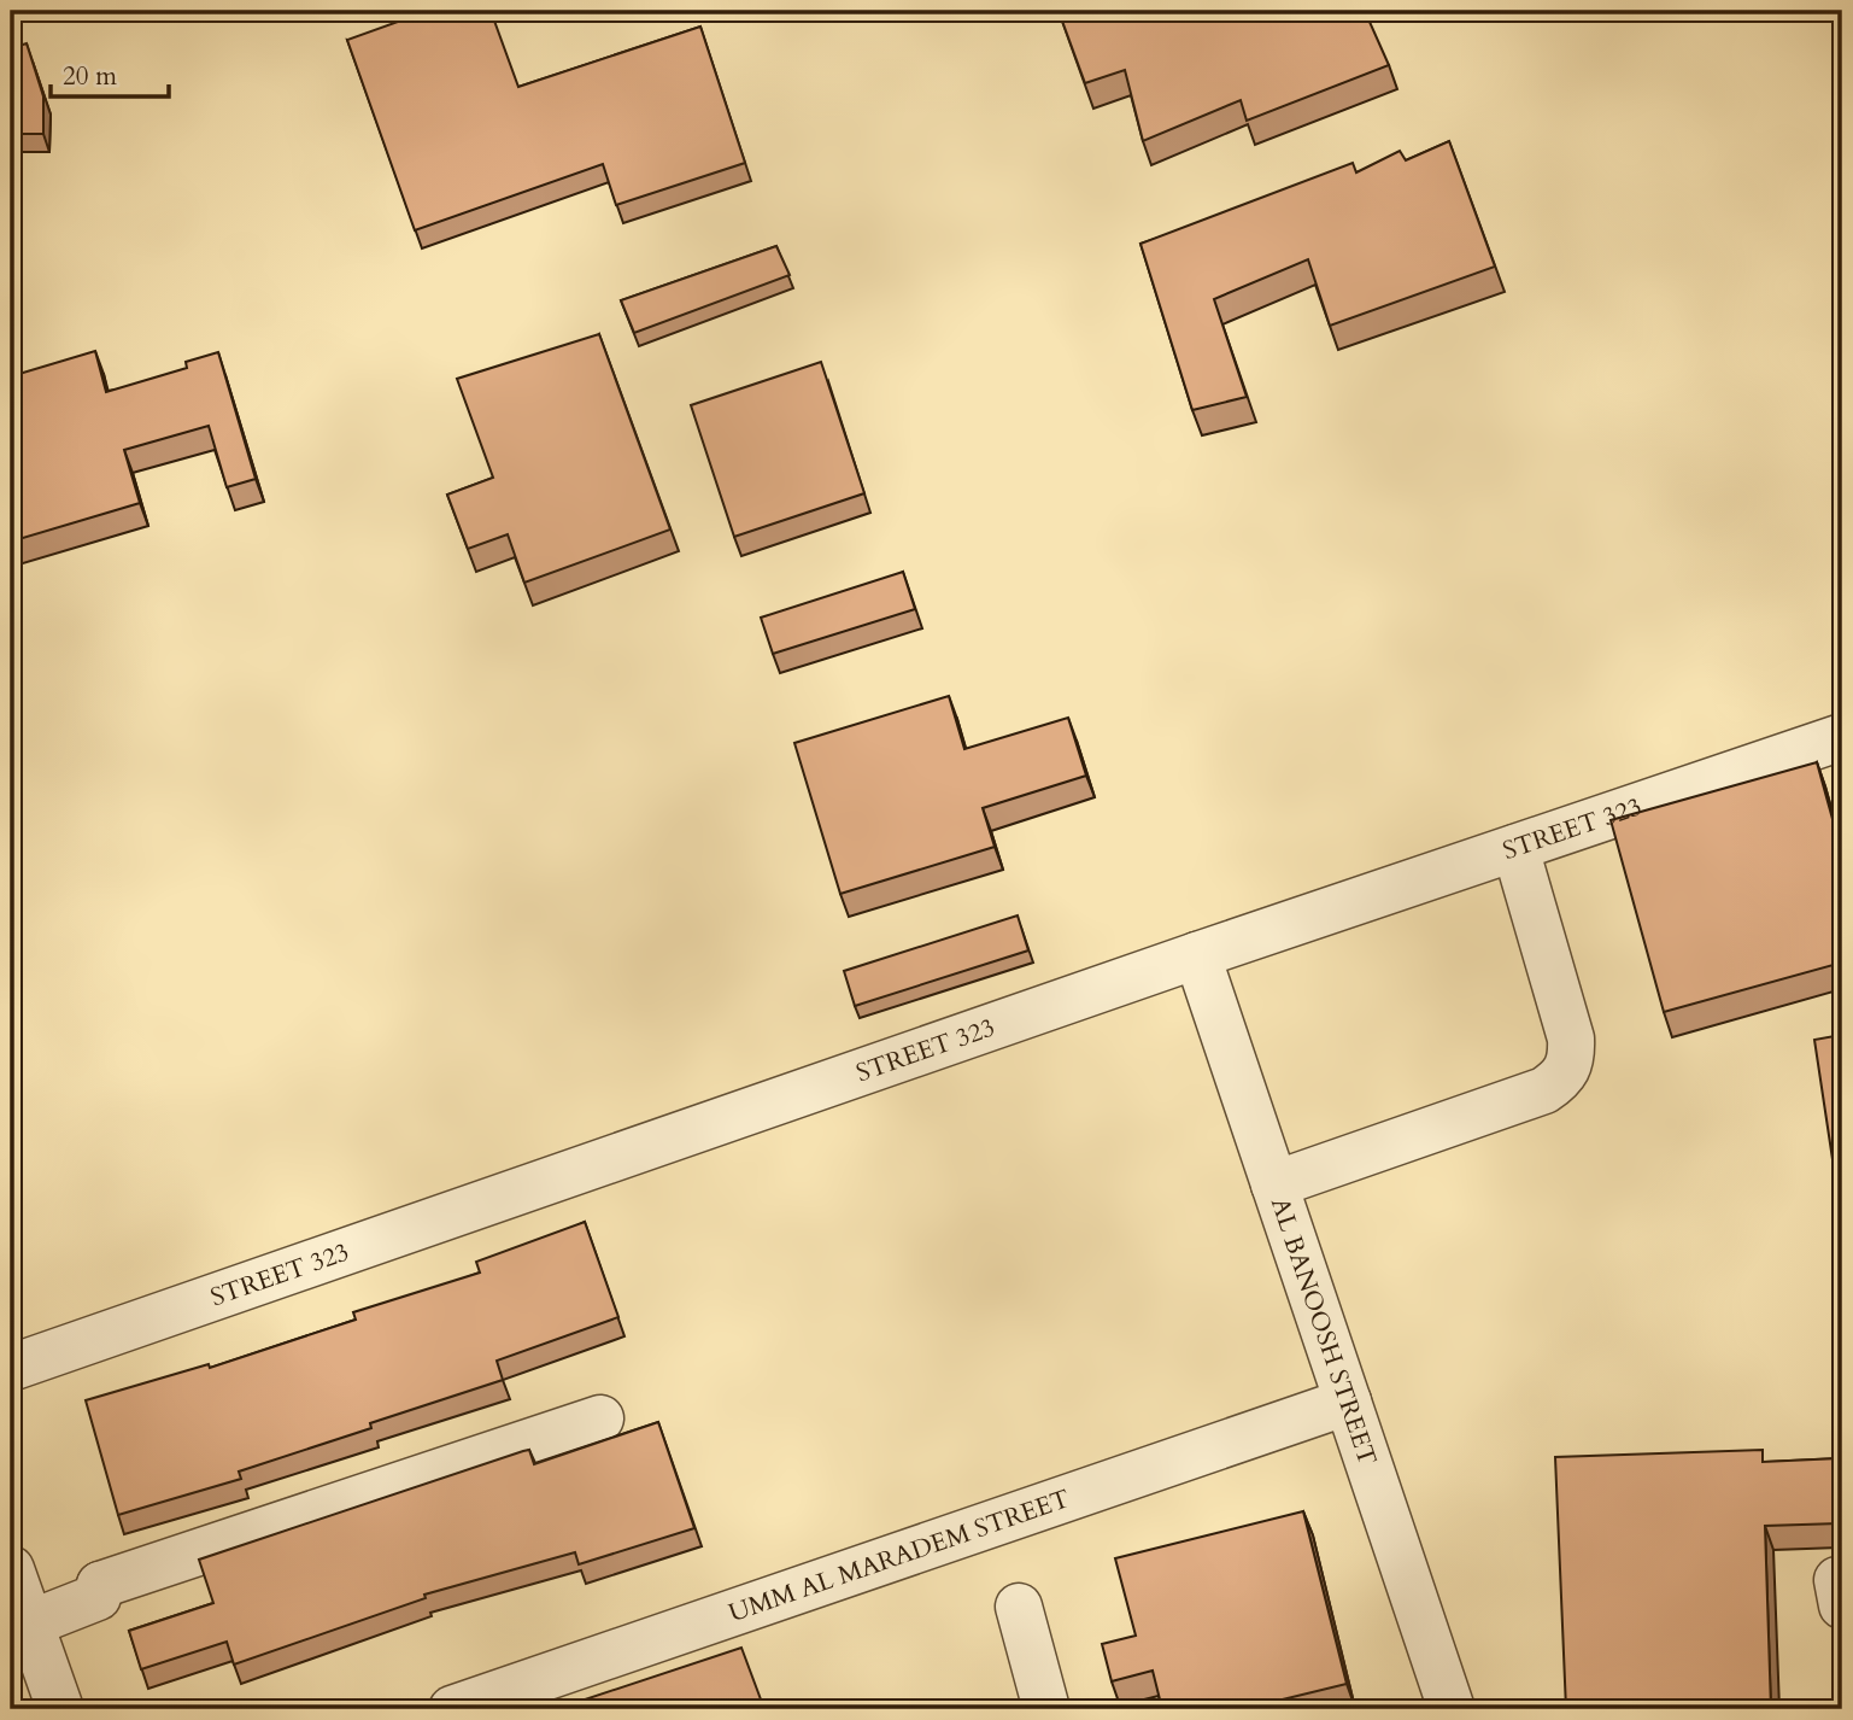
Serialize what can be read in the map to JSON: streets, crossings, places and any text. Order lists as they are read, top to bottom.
{
  "streets": {
    "street": ["STREET 323", "AL BANOOSH STREET", "UMM AL MARADEM STREET"]
  },
  "crossings": [
    ["STREET 323", "AL BANOOSH STREET"],
    ["AL BANOOSH STREET", "UMM AL MARADEM STREET"]
  ],
  "scale_bar": "20 m"
}
